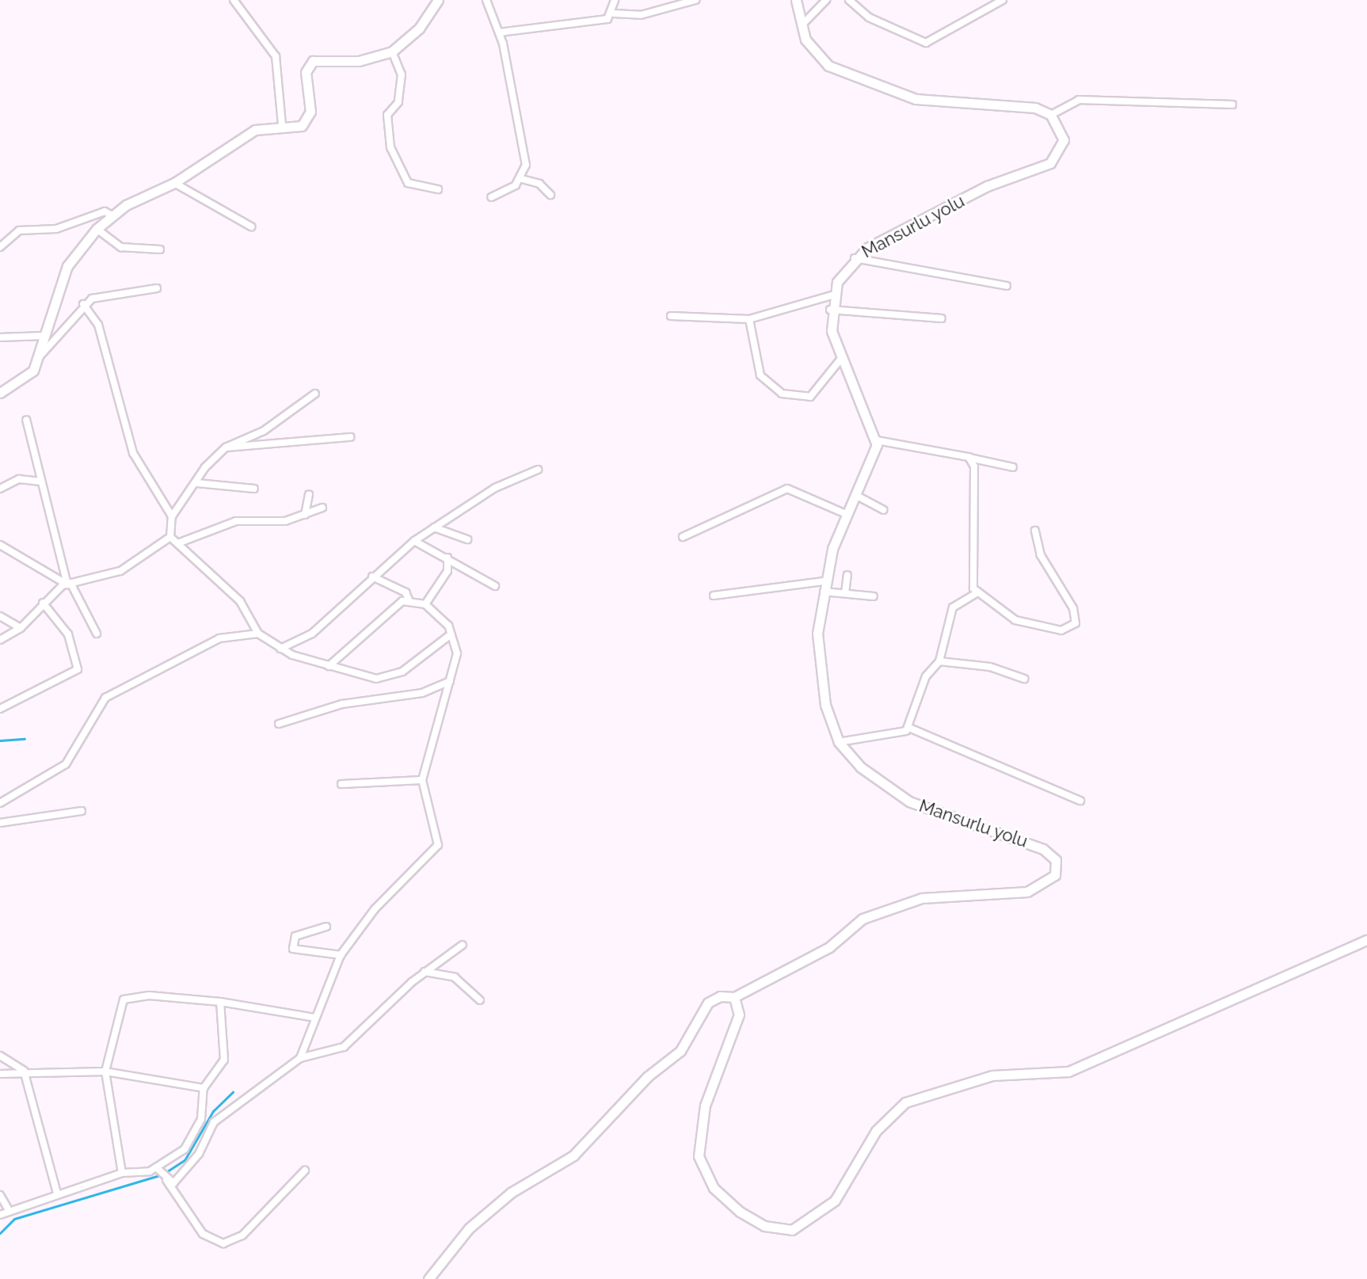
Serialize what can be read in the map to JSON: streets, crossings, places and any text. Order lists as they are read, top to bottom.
{
  "streets": {
    "street": ["Mansurlu yolu"]
  }
}
